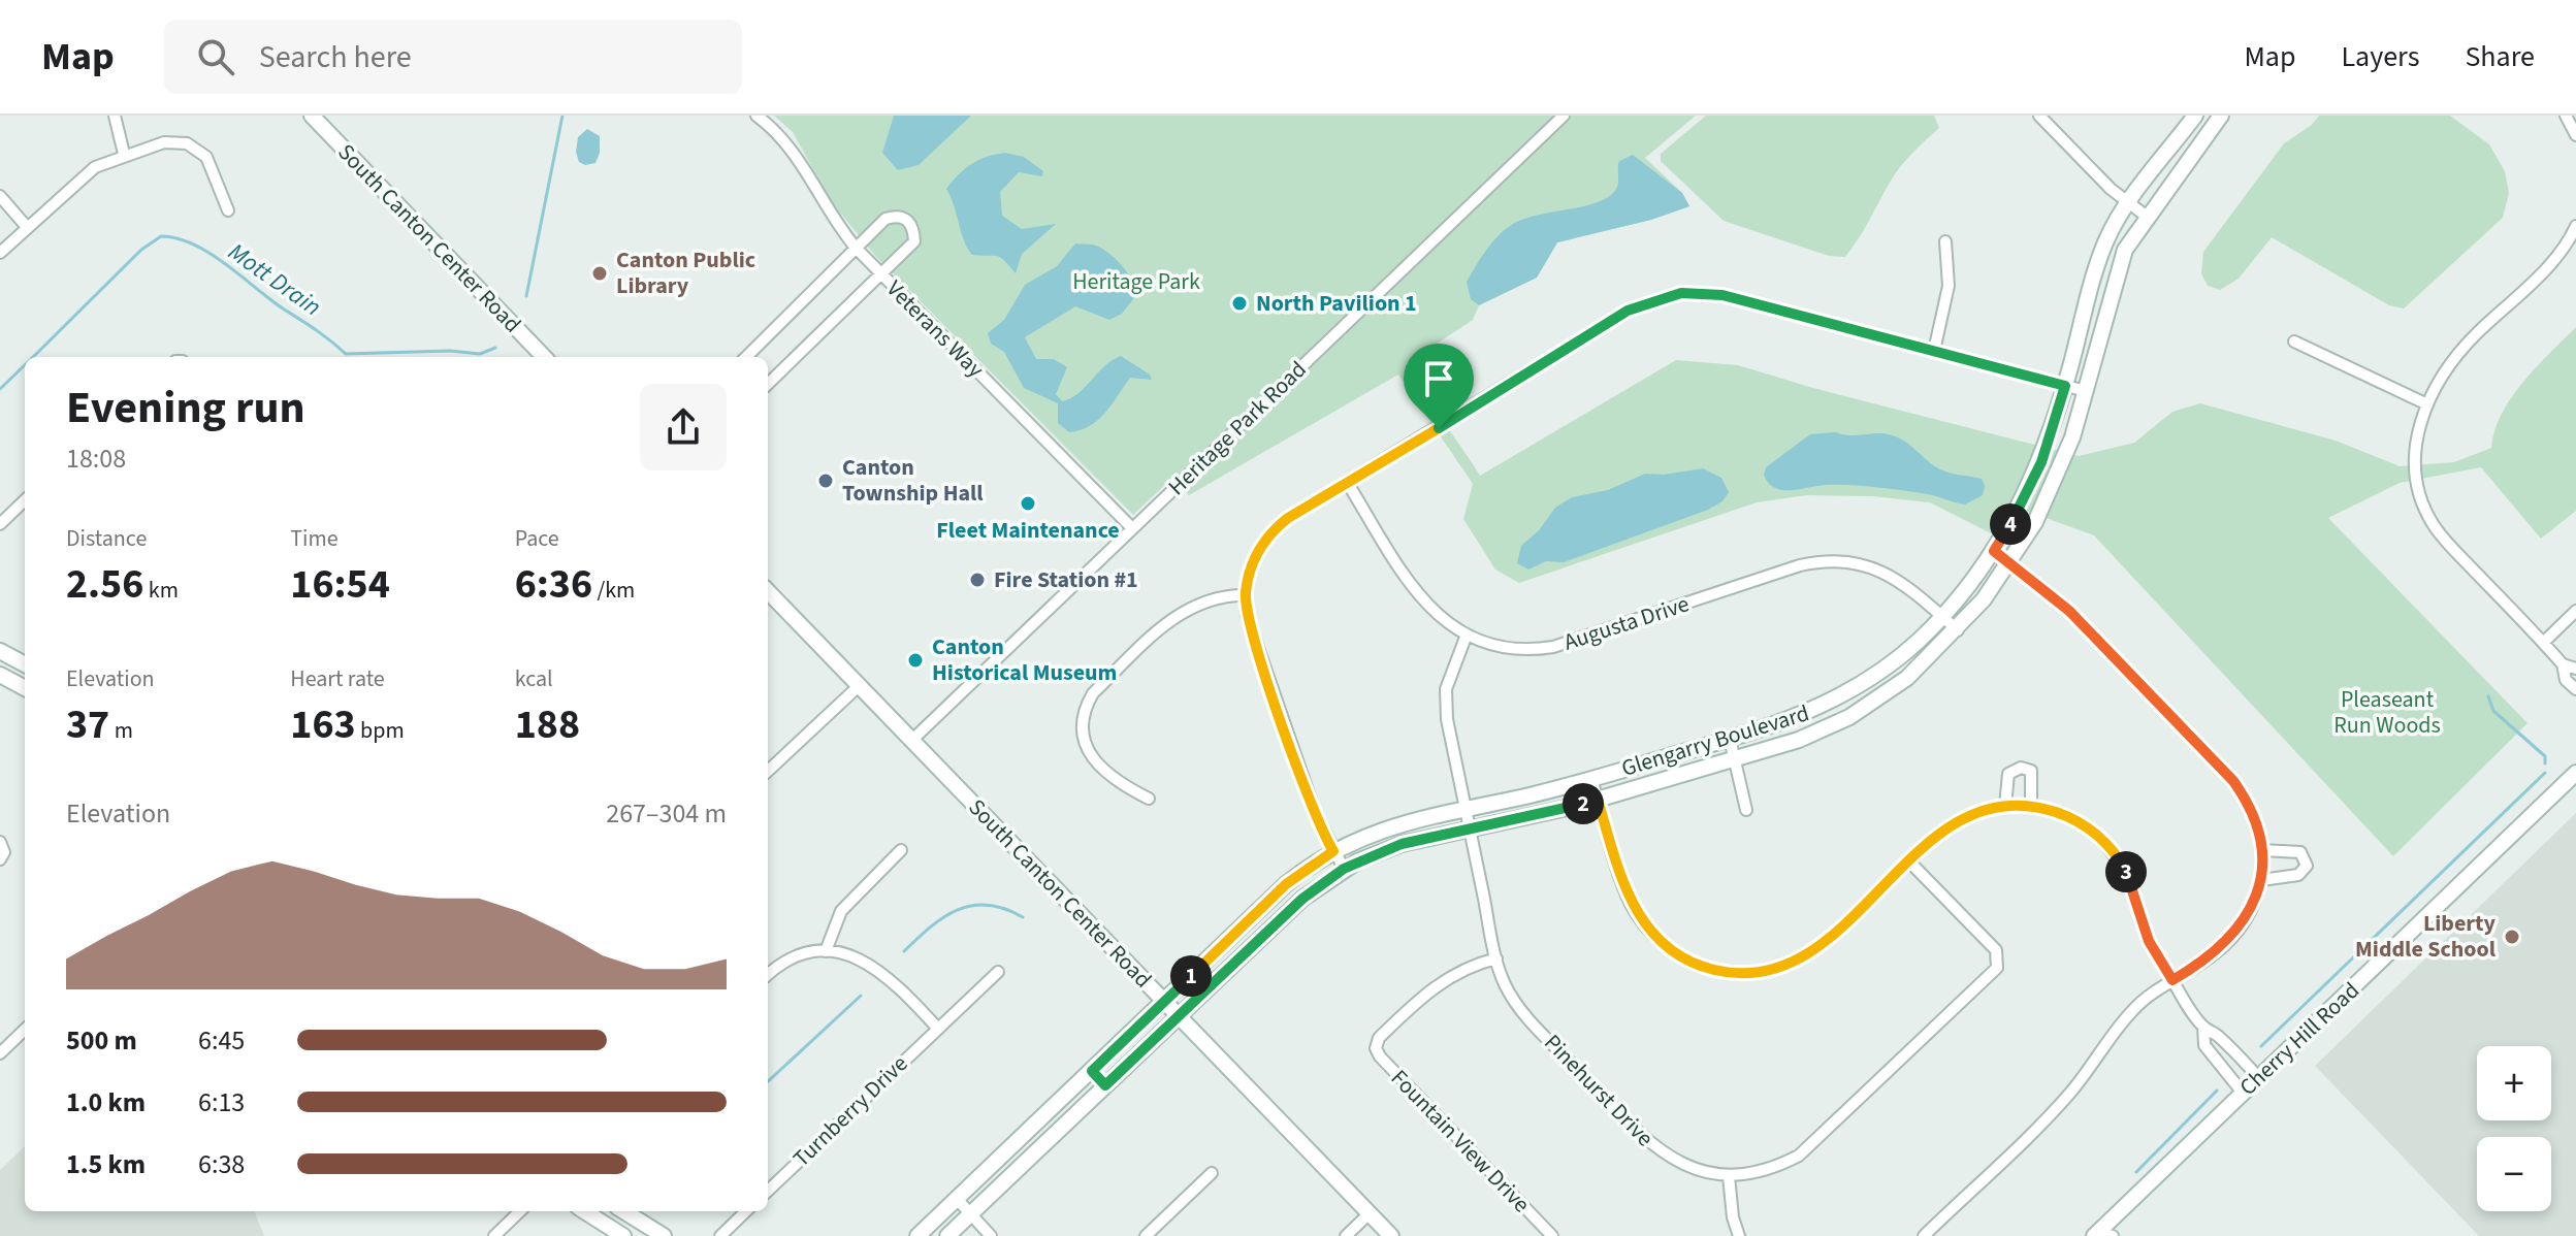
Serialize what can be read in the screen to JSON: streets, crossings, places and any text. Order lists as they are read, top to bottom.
{
  "streets": {
    "street": [
      "South Canton Center Road",
      "Veterans Way",
      "Heritage Park Road",
      "Augusta Drive",
      "Glengarry Boulevard",
      "Cherry Hill Road",
      "Pinehurst Drive",
      "Turnberry Drive",
      "Fountain View Drive"
    ]
  },
  "crossings": [
    ["South Canton Center Road", "Heritage Park Road"],
    ["South Canton Center Road", "Glengarry Boulevard"],
    ["Veterans Way", "Heritage Park Road"],
    ["Augusta Drive", "Glengarry Boulevard"],
    ["Augusta Drive", "Pinehurst Drive"],
    ["Glengarry Boulevard", "Pinehurst Drive"],
    ["Pinehurst Drive", "Fountain View Drive"]
  ],
  "water": ["Mott Drain"],
  "parks": ["Heritage Park", "Pleaseant Run Woods"],
  "places": [
    "Canton Public Library",
    "North Pavilion 1",
    "Canton Township Hall",
    "Fleet Maintenance",
    "Fire Station #1",
    "Canton Historical Museum",
    "Liberty Middle School"
  ],
  "page": {
    "header": "Map",
    "search": "Search here",
    "nav": ["Map", "Layers", "Share"],
    "heading": ["Evening run", "18:08"],
    "stats": [
      ["Distance", "2.56 km"],
      ["Time", "16:54"],
      ["Pace", "6:36 /km"],
      ["Elevation", "37 m"],
      ["Heart rate", "163 bpm"],
      ["kcal", "188"]
    ],
    "pins": [
      "4",
      "2",
      "3",
      "1"
    ],
    "chart": ["Elevation", "267–304 m"],
    "list": [
      {
        "name": "500 m",
        "note": "6:45"
      },
      {
        "name": "1.0 km",
        "note": "6:13"
      },
      {
        "name": "1.5 km",
        "note": "6:38"
      }
    ],
    "map_buttons": ["+", "−"]
  }
}
